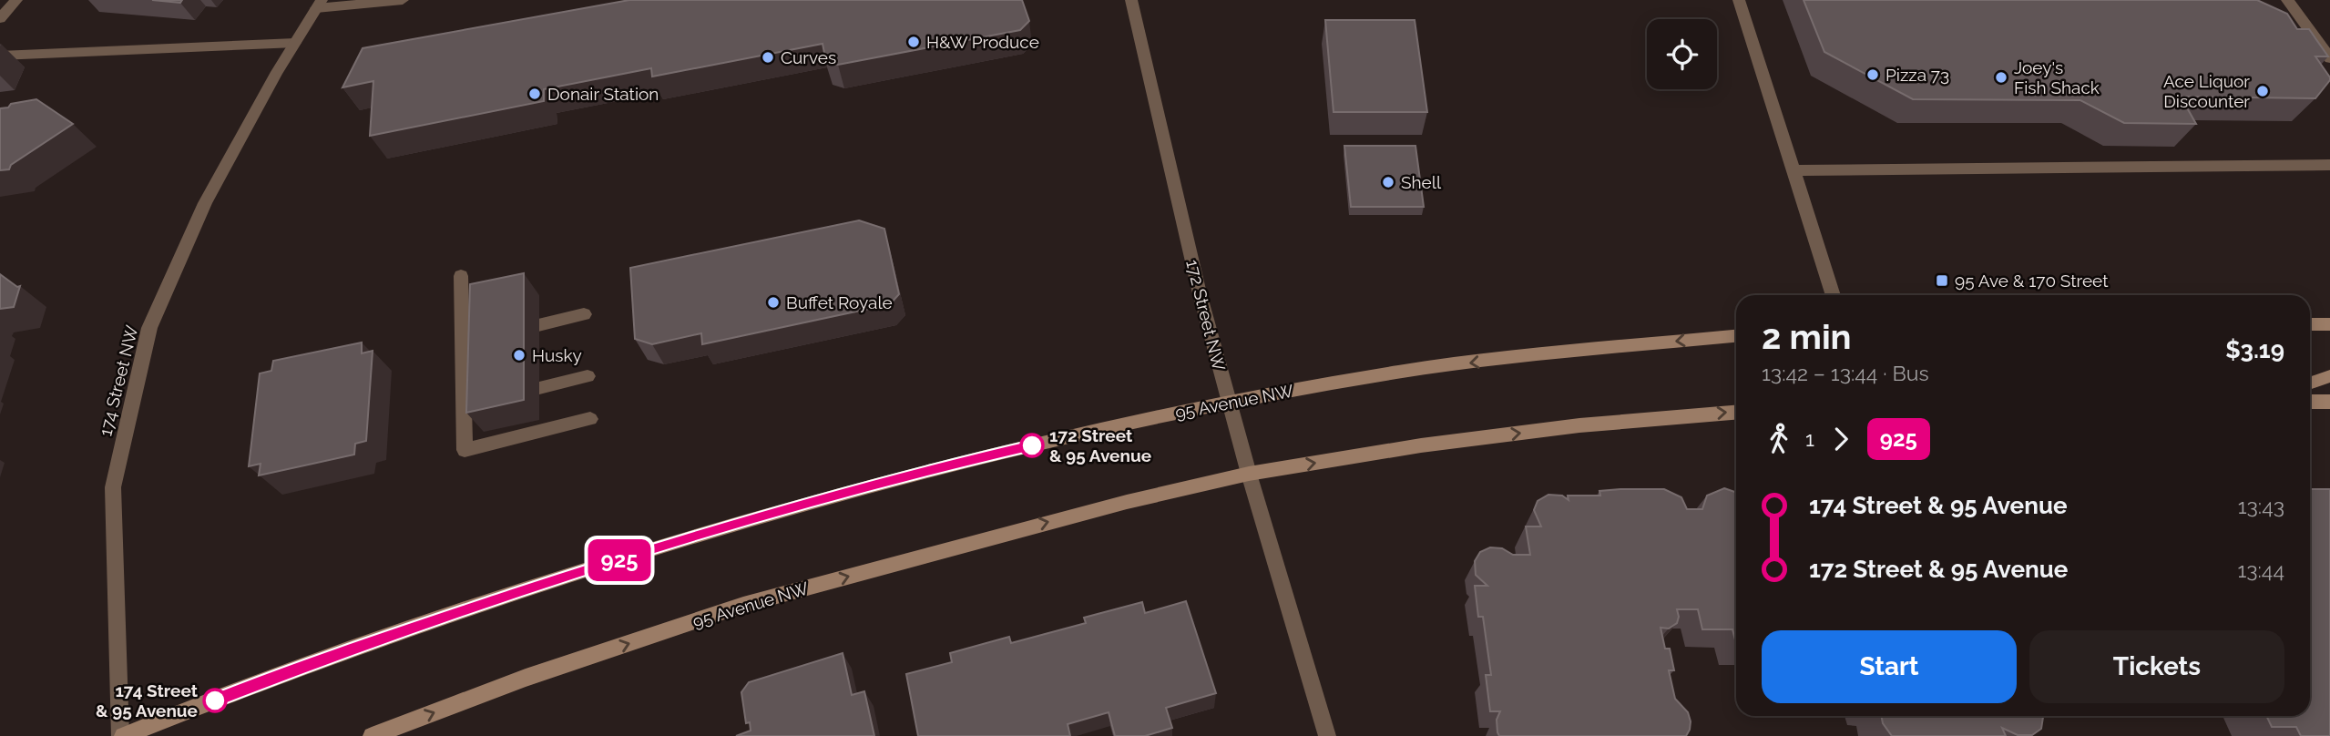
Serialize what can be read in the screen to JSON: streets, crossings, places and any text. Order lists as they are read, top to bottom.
{
  "streets": {
    "main road": ["95 Avenue NW"],
    "street": ["172 Street NW", "174 Street NW"]
  },
  "crossings": [
    ["172 Street NW", "95 Avenue NW"],
    ["174 Street NW", "95 Avenue NW"]
  ],
  "places": {
    "other": [
      "H&W Produce",
      "Curves",
      "Pizza 73",
      "Joey's Fish Shack",
      "Ace Liquor Discounter",
      "Donair Station",
      "Shell",
      "Buffet Royale",
      "Husky",
      "172 Street & 95 Avenue",
      "174 Street & 95 Avenue"
    ],
    "transit": ["95 Ave & 170 Street"]
  },
  "lines": ["bus line 925"],
  "page": {
    "on_map": "925",
    "heading": ["2 min", "13:42 – 13:44 · Bus", "$3.19"],
    "legs": ["1", "925"],
    "list": [
      {
        "name": "174 Street & 95 Avenue",
        "value": "13:43"
      },
      {
        "name": "172 Street & 95 Avenue",
        "value": "13:44"
      }
    ],
    "buttons": ["Start", "Tickets"]
  }
}
